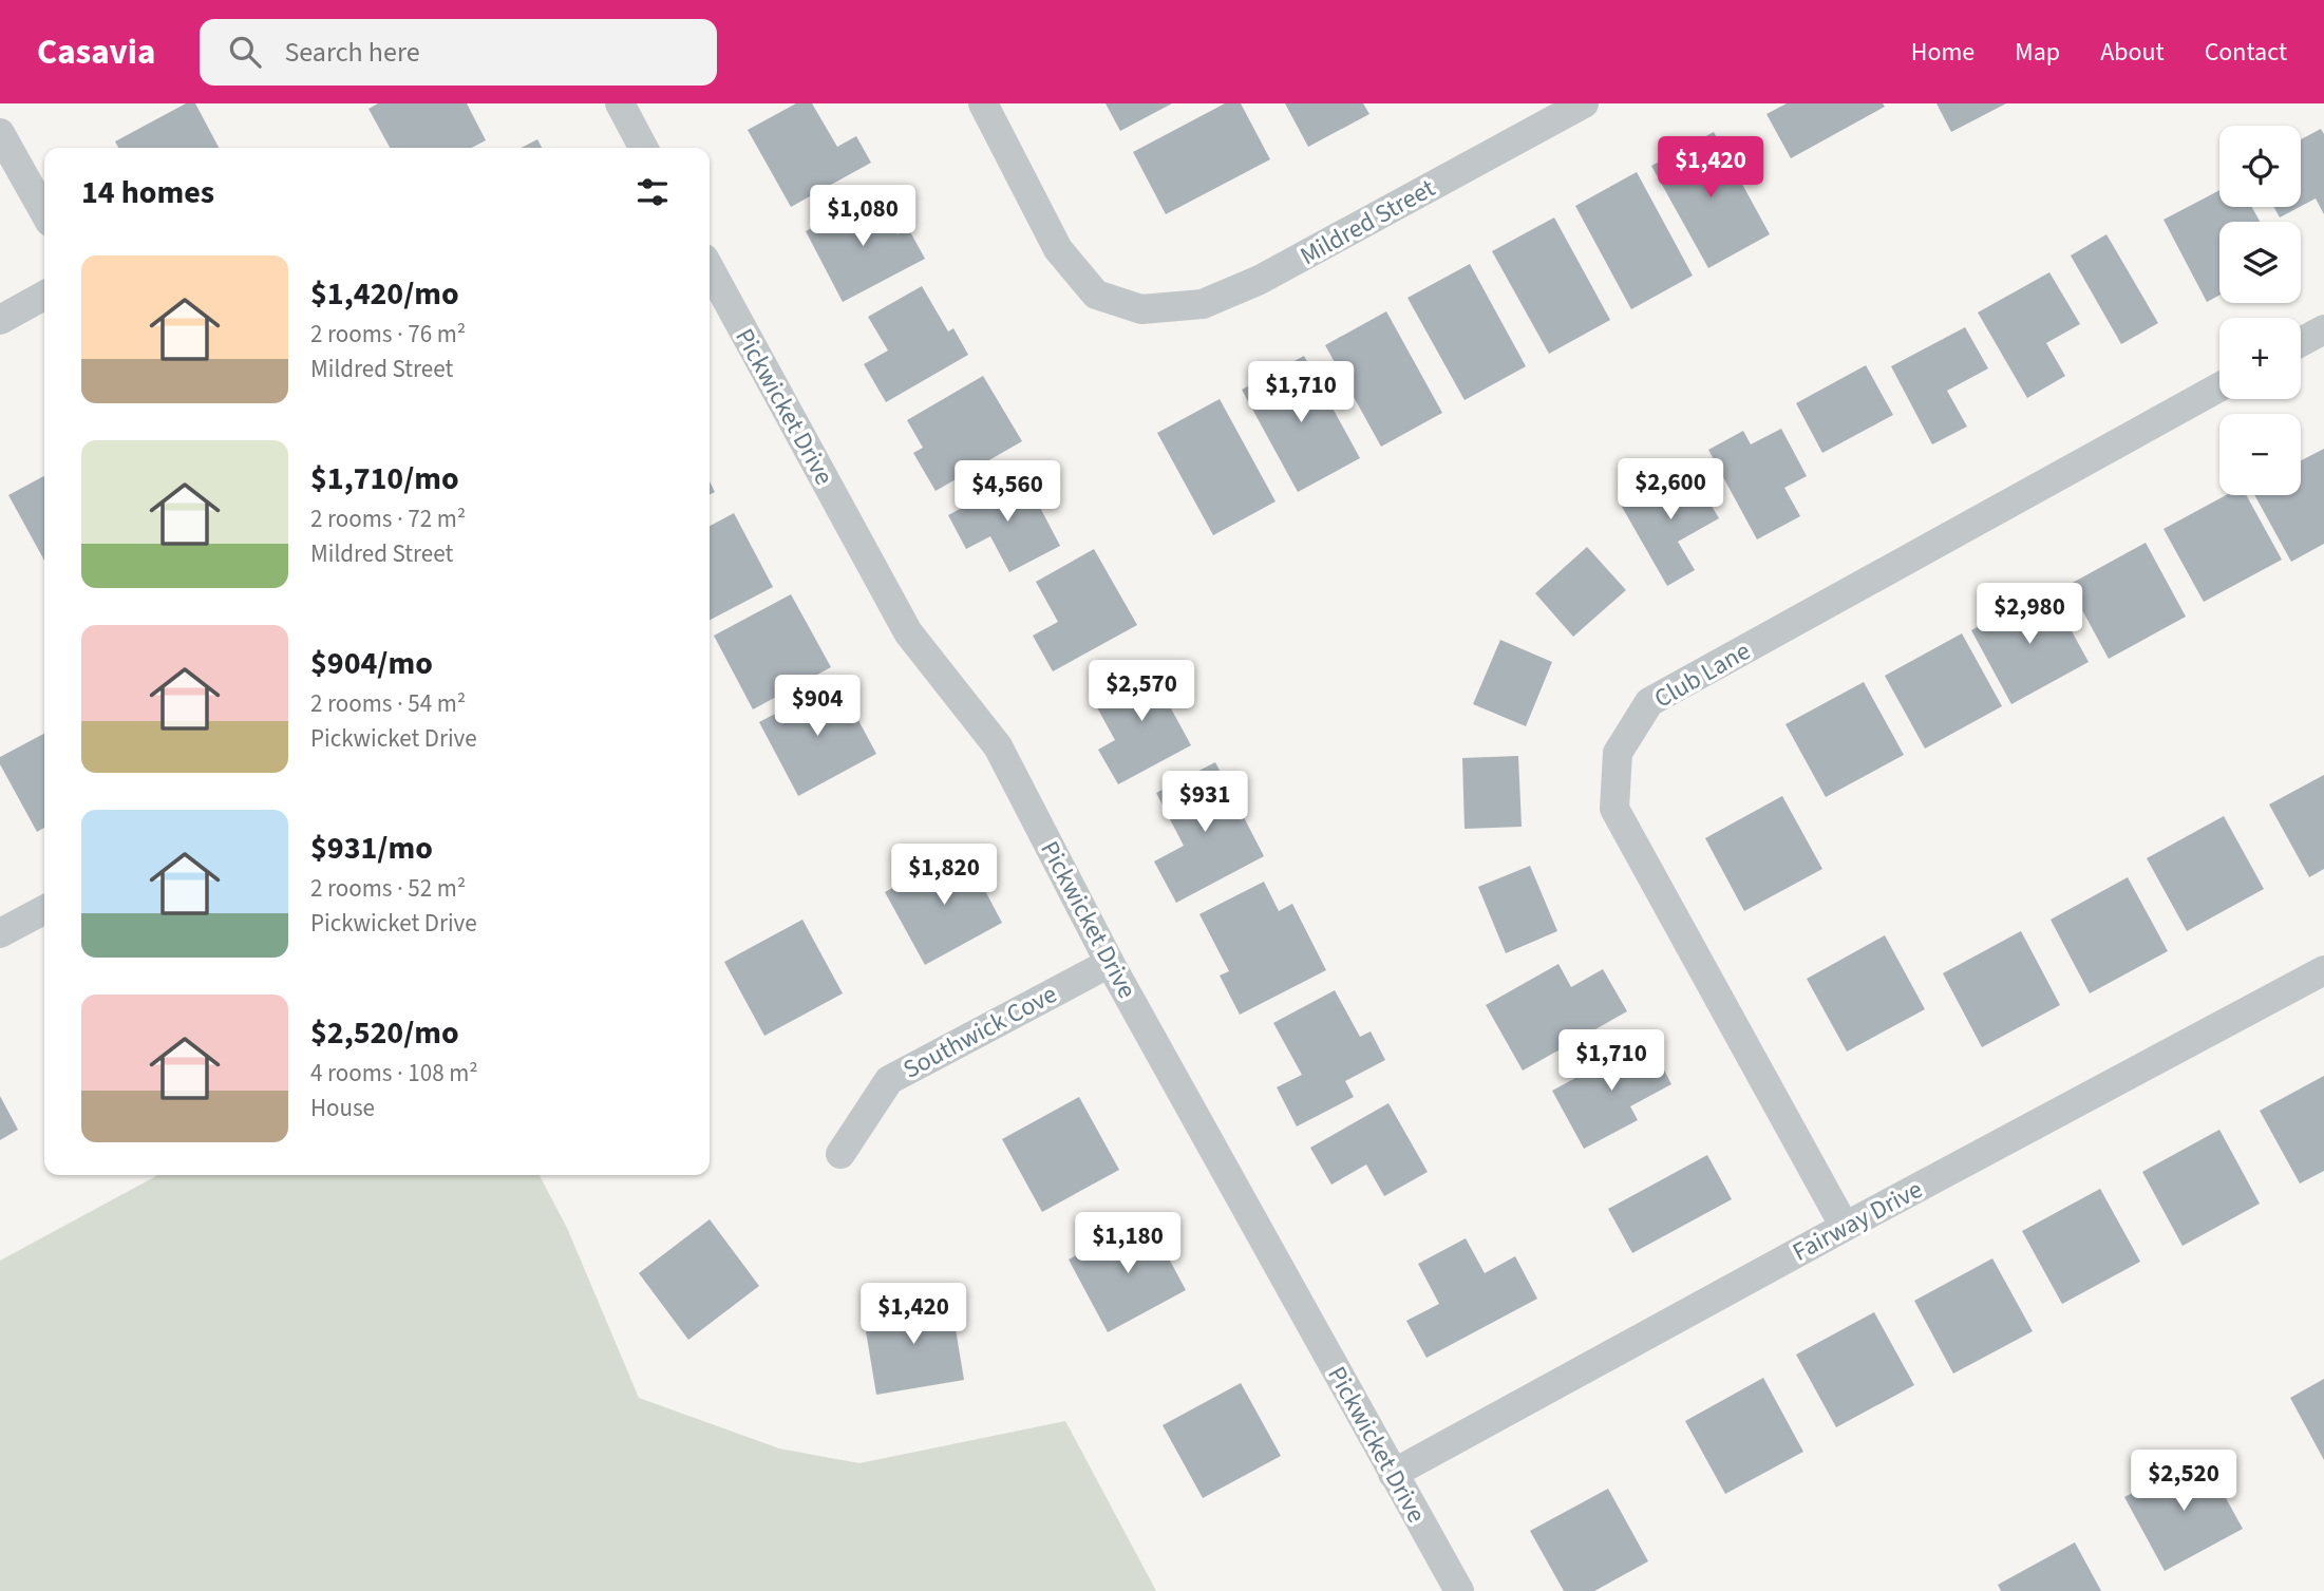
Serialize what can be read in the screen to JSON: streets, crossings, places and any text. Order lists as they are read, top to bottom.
{
  "streets": {
    "street": [
      "Mildred Street",
      "Pickwicket Drive",
      "Club Lane",
      "Southwick Cove",
      "Fairway Drive"
    ]
  },
  "crossings": [
    ["Pickwicket Drive", "Southwick Cove"],
    ["Pickwicket Drive", "Fairway Drive"],
    ["Club Lane", "Fairway Drive"]
  ],
  "page": {
    "header": "Casavia",
    "search": "Search here",
    "nav": [
      "Home",
      "Map",
      "About",
      "Contact"
    ],
    "map_buttons": ["+", "−"],
    "price": [
      "$1,420",
      "$1,080",
      "$1,710",
      "$2,600",
      "$4,560",
      "$2,980",
      "$2,570",
      "$904",
      "$931",
      "$1,820",
      "$1,710",
      "$1,180",
      "$1,420",
      "$2,520"
    ],
    "heading": "14 homes",
    "list": [
      {
        "name": "$1,420/mo",
        "note": "2 rooms · 76 m² · Mildred Street"
      },
      {
        "name": "$1,710/mo",
        "note": "2 rooms · 72 m² · Mildred Street"
      },
      {
        "name": "$904/mo",
        "note": "2 rooms · 54 m² · Pickwicket Drive"
      },
      {
        "name": "$931/mo",
        "note": "2 rooms · 52 m² · Pickwicket Drive"
      },
      {
        "name": "$2,520/mo",
        "note": "4 rooms · 108 m² · House"
      }
    ]
  }
}
